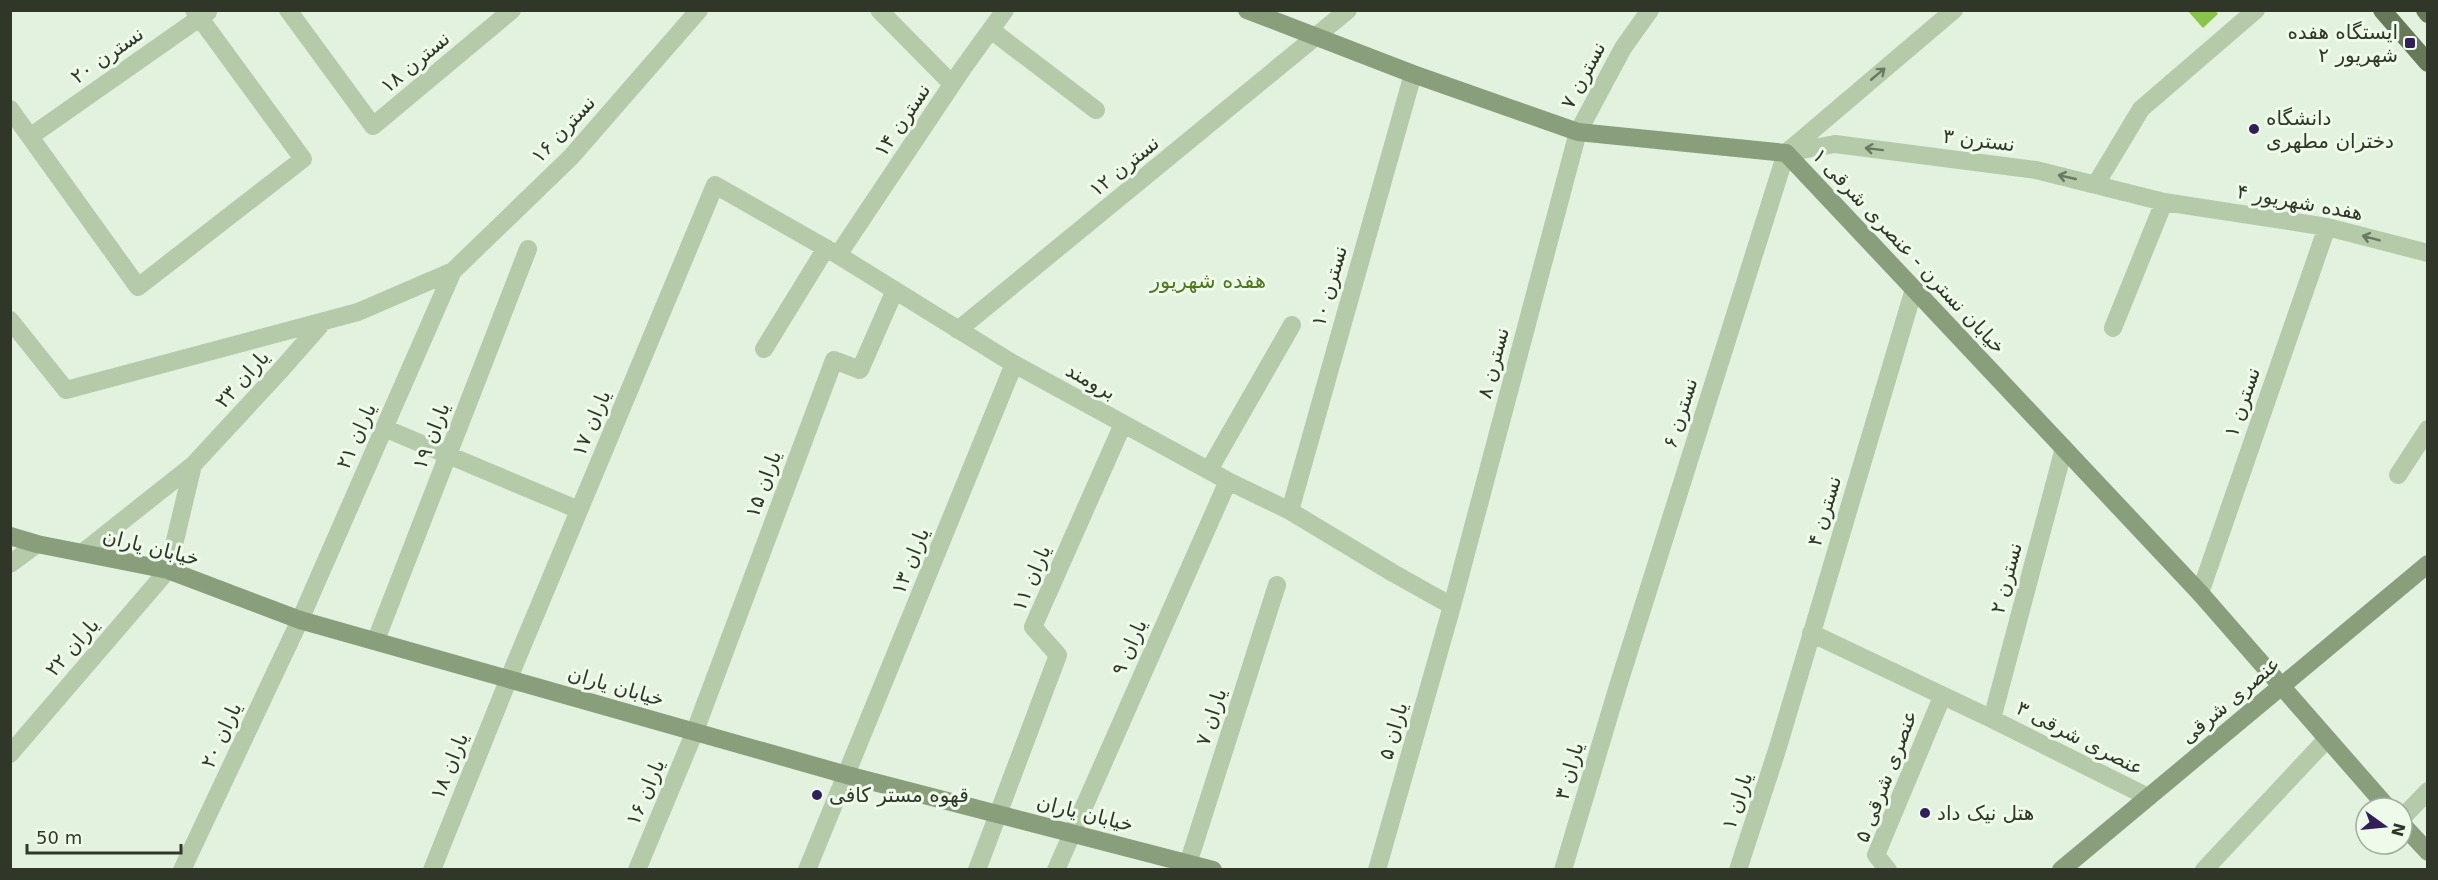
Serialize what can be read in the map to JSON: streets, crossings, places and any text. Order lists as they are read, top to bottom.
{
  "streets": {
    "street": [
      "نسترن ۲۰",
      "نسترن ۱۸",
      "نسترن ۷",
      "نسترن ۱۴",
      "نسترن ۱۶",
      "نسترن ۳",
      "نسترن ۱۲",
      "هفده شهریور ۴",
      "خیابان نسترن - عنصری شرقی ۱",
      "نسترن ۱۰",
      "نسترن ۸",
      "یاران ۲۳",
      "برومند",
      "نسترن ۱",
      "نسترن ۶",
      "یاران ۱۷",
      "یاران ۲۱",
      "یاران ۱۹",
      "یاران ۱۵",
      "نسترن ۴",
      "خیابان یاران",
      "یاران ۱۳",
      "یاران ۱۱",
      "نسترن ۲",
      "یاران ۲۲",
      "یاران ۹",
      "عنصری شرقی",
      "یاران ۷",
      "یاران ۵",
      "یاران ۲۰",
      "عنصری شرقی ۳",
      "یاران ۱۸",
      "یاران ۳",
      "عنصری شرقی ۵",
      "یاران ۱۶",
      "یاران ۱"
    ]
  },
  "crossings": [
    ["نسترن ۷", "خیابان نسترن - عنصری شرقی ۱"],
    ["نسترن ۷", "نسترن ۸"],
    ["نسترن ۱۴", "برومند"],
    ["نسترن ۱۶", "یاران ۲۱"],
    ["نسترن ۳", "هفده شهریور ۴"],
    ["نسترن ۳", "خیابان نسترن - عنصری شرقی ۱"],
    ["نسترن ۳", "نسترن ۶"],
    ["نسترن ۱۲", "خیابان نسترن - عنصری شرقی ۱"],
    ["نسترن ۱۲", "برومند"],
    ["هفده شهریور ۴", "نسترن ۱"],
    ["خیابان نسترن - عنصری شرقی ۱", "نسترن ۱۰"],
    ["خیابان نسترن - عنصری شرقی ۱", "نسترن ۸"],
    ["خیابان نسترن - عنصری شرقی ۱", "نسترن ۱"],
    ["خیابان نسترن - عنصری شرقی ۱", "نسترن ۶"],
    ["خیابان نسترن - عنصری شرقی ۱", "نسترن ۴"],
    ["خیابان نسترن - عنصری شرقی ۱", "نسترن ۲"],
    ["خیابان نسترن - عنصری شرقی ۱", "عنصری شرقی"],
    ["نسترن ۱۰", "برومند"],
    ["نسترن ۸", "برومند"],
    ["نسترن ۸", "یاران ۵"],
    ["یاران ۲۳", "خیابان یاران"],
    ["یاران ۲۳", "یاران ۲۲"],
    ["برومند", "یاران ۱۷"],
    ["برومند", "یاران ۱۵"],
    ["برومند", "یاران ۱۳"],
    ["برومند", "یاران ۱۱"],
    ["برومند", "یاران ۹"],
    ["برومند", "یاران ۵"],
    ["نسترن ۶", "یاران ۳"],
    ["یاران ۱۷", "خیابان یاران"],
    ["یاران ۱۷", "یاران ۱۸"],
    ["یاران ۲۱", "خیابان یاران"],
    ["یاران ۲۱", "یاران ۲۰"],
    ["یاران ۱۹", "خیابان یاران"],
    ["یاران ۱۵", "خیابان یاران"],
    ["یاران ۱۵", "یاران ۱۶"],
    ["نسترن ۴", "عنصری شرقی ۳"],
    ["نسترن ۴", "یاران ۱"],
    ["خیابان یاران", "یاران ۱۳"],
    ["خیابان یاران", "یاران ۱۱"],
    ["خیابان یاران", "یاران ۲۲"],
    ["خیابان یاران", "یاران ۹"],
    ["خیابان یاران", "یاران ۷"],
    ["خیابان یاران", "یاران ۲۰"],
    ["خیابان یاران", "یاران ۱۸"],
    ["خیابان یاران", "یاران ۱۶"],
    ["نسترن ۲", "عنصری شرقی ۳"],
    ["عنصری شرقی", "عنصری شرقی ۳"],
    ["عنصری شرقی ۳", "عنصری شرقی ۵"]
  ],
  "one_way": ["نسترن ۳", "هفده شهریور ۴"],
  "districts": ["هفده شهریور"],
  "places": {
    "transit": ["ایستگاه هفده شهریور ۲"],
    "other": ["دانشگاه دختران مطهری", "قهوه مستر کافی", "هتل نیک داد"]
  },
  "scale_bar": "50 m",
  "north": "right"
}
